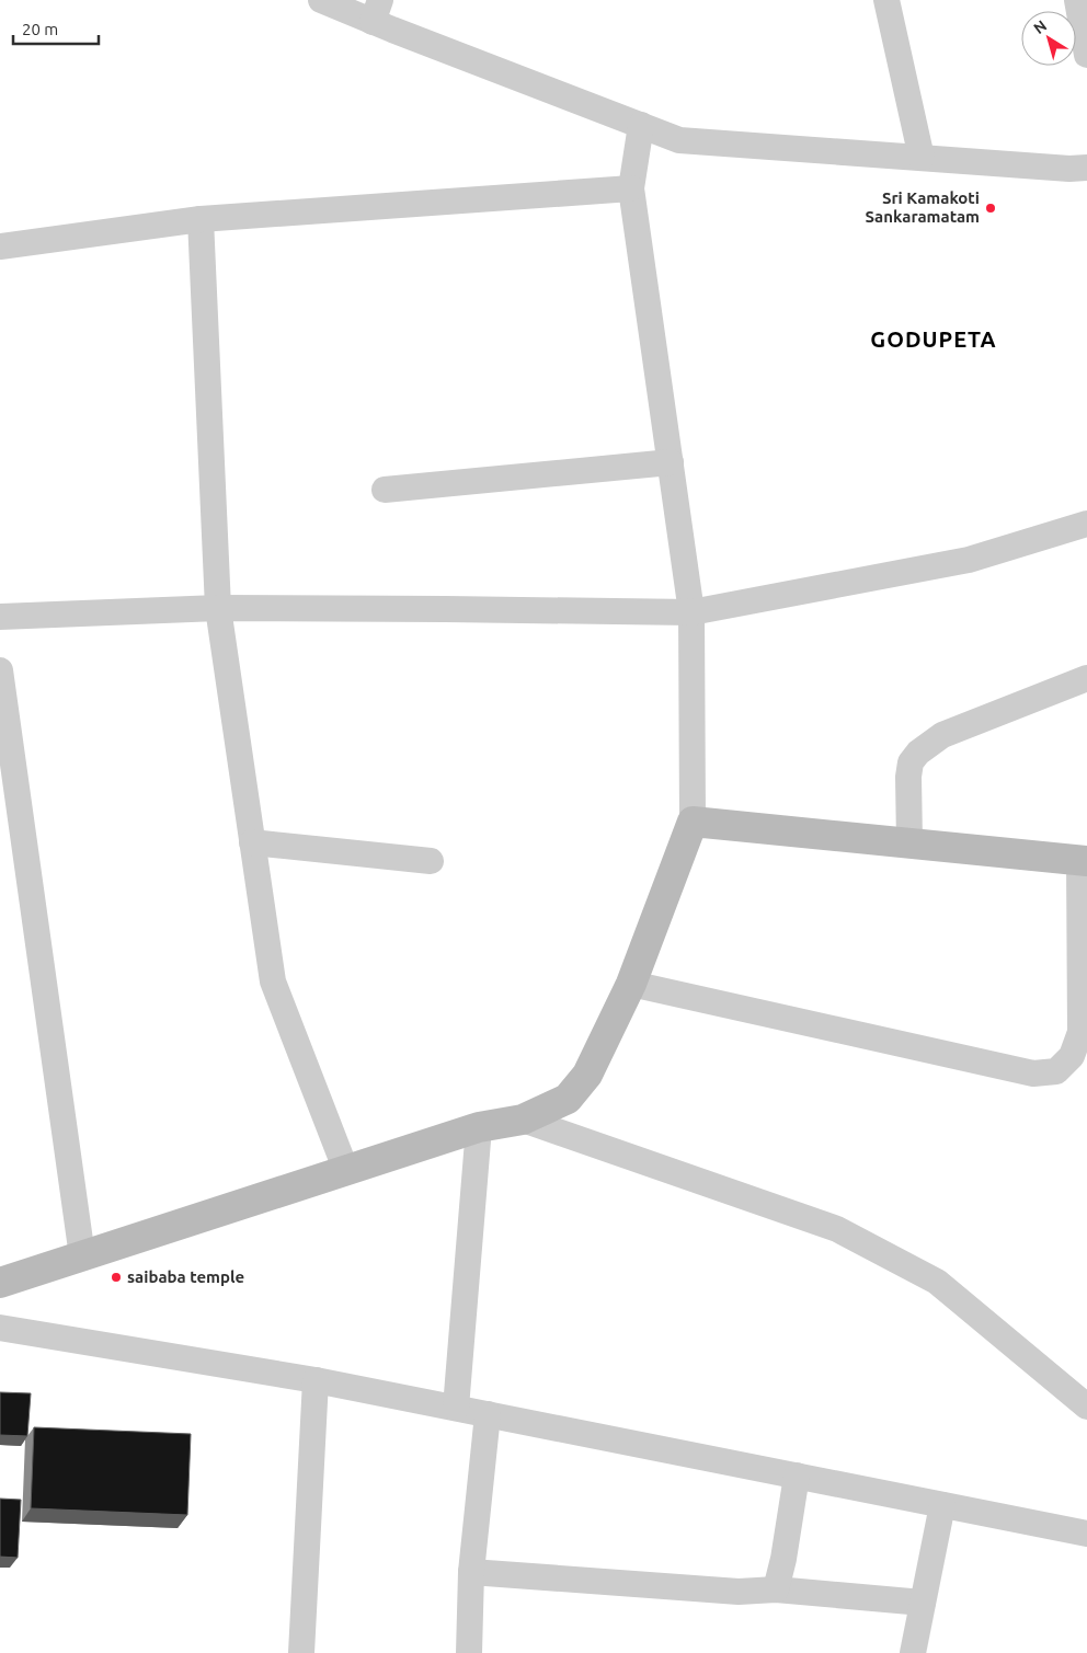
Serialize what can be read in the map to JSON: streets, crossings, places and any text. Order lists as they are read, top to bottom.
{
  "districts": ["GODUPETA"],
  "places": ["Sri Kamakoti Sankaramatam", "saibaba temple"],
  "scale_bar": "20 m",
  "north": "top left"
}
